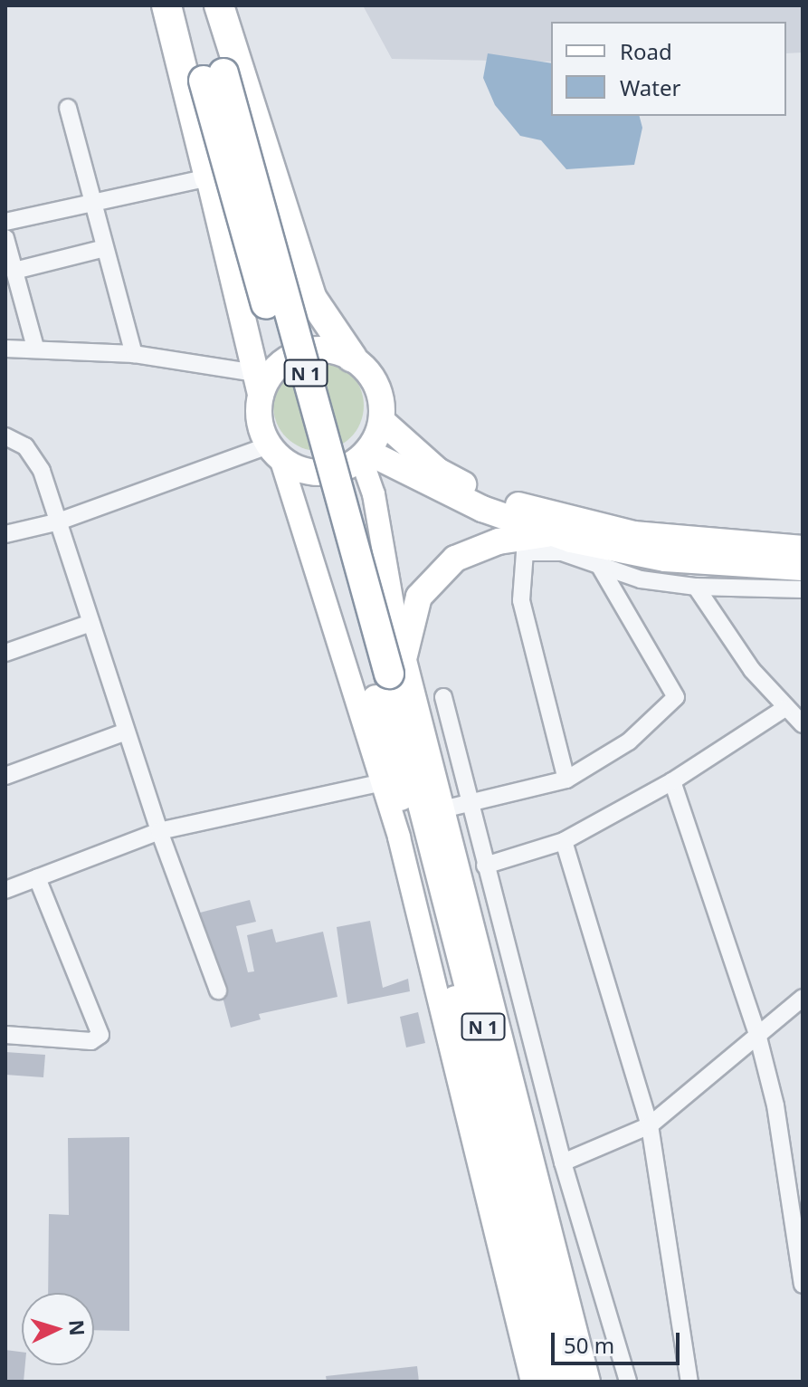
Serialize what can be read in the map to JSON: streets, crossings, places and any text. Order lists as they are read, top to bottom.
{
  "streets": {
    "highway": ["N 1"]
  },
  "legend": ["Road", "Water"],
  "scale_bar": "50 m",
  "north": "right"
}
